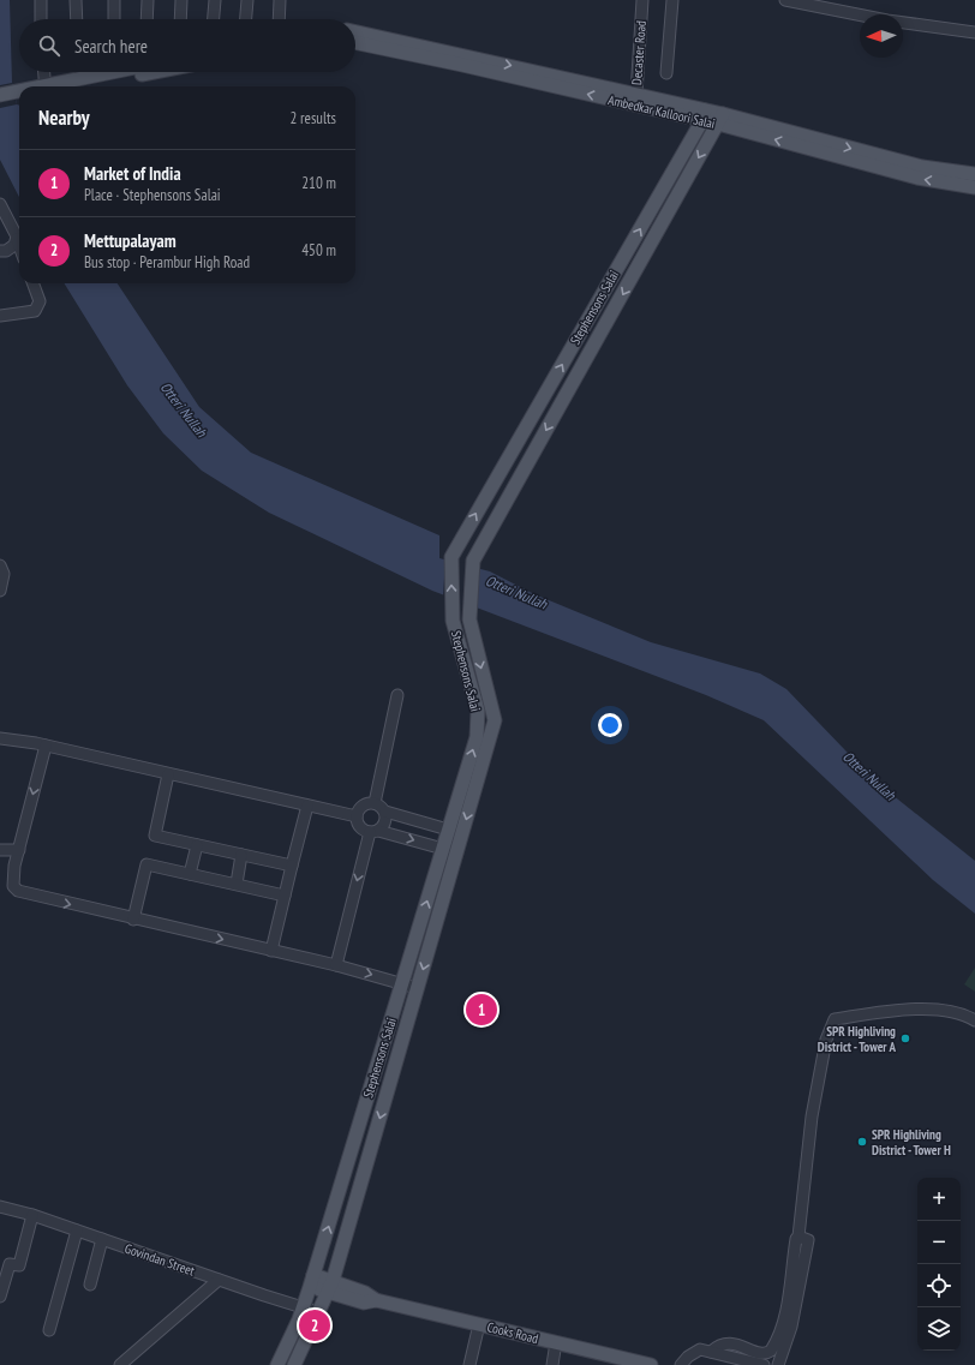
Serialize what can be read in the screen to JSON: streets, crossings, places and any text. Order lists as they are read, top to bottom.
{
  "streets": {
    "main road": ["Ambedkar Kalloori Salai", "Stephensons Salai", "Cooks Road"],
    "street": ["Decaster Road", "Govindan Street"]
  },
  "crossings": [
    ["Decaster Road", "Ambedkar Kalloori Salai"],
    ["Ambedkar Kalloori Salai", "Stephensons Salai"],
    ["Stephensons Salai", "Govindan Street"],
    ["Stephensons Salai", "Cooks Road"]
  ],
  "water": ["Otteri Nullah"],
  "places": ["SPR Highliving District - Tower A", "SPR Highliving District - Tower H"],
  "north": "left",
  "page": {
    "search": "Search here",
    "heading": ["Nearby", "2 results"],
    "list": [
      {
        "mark": "1",
        "name": "Market of India",
        "note": "Place · Stephensons Salai",
        "value": "210 m"
      },
      {
        "mark": "2",
        "name": "Mettupalayam",
        "note": "Bus stop · Perambur High Road",
        "value": "450 m"
      }
    ],
    "pins": ["1", "2"],
    "map_buttons": ["+", "−"]
  }
}
